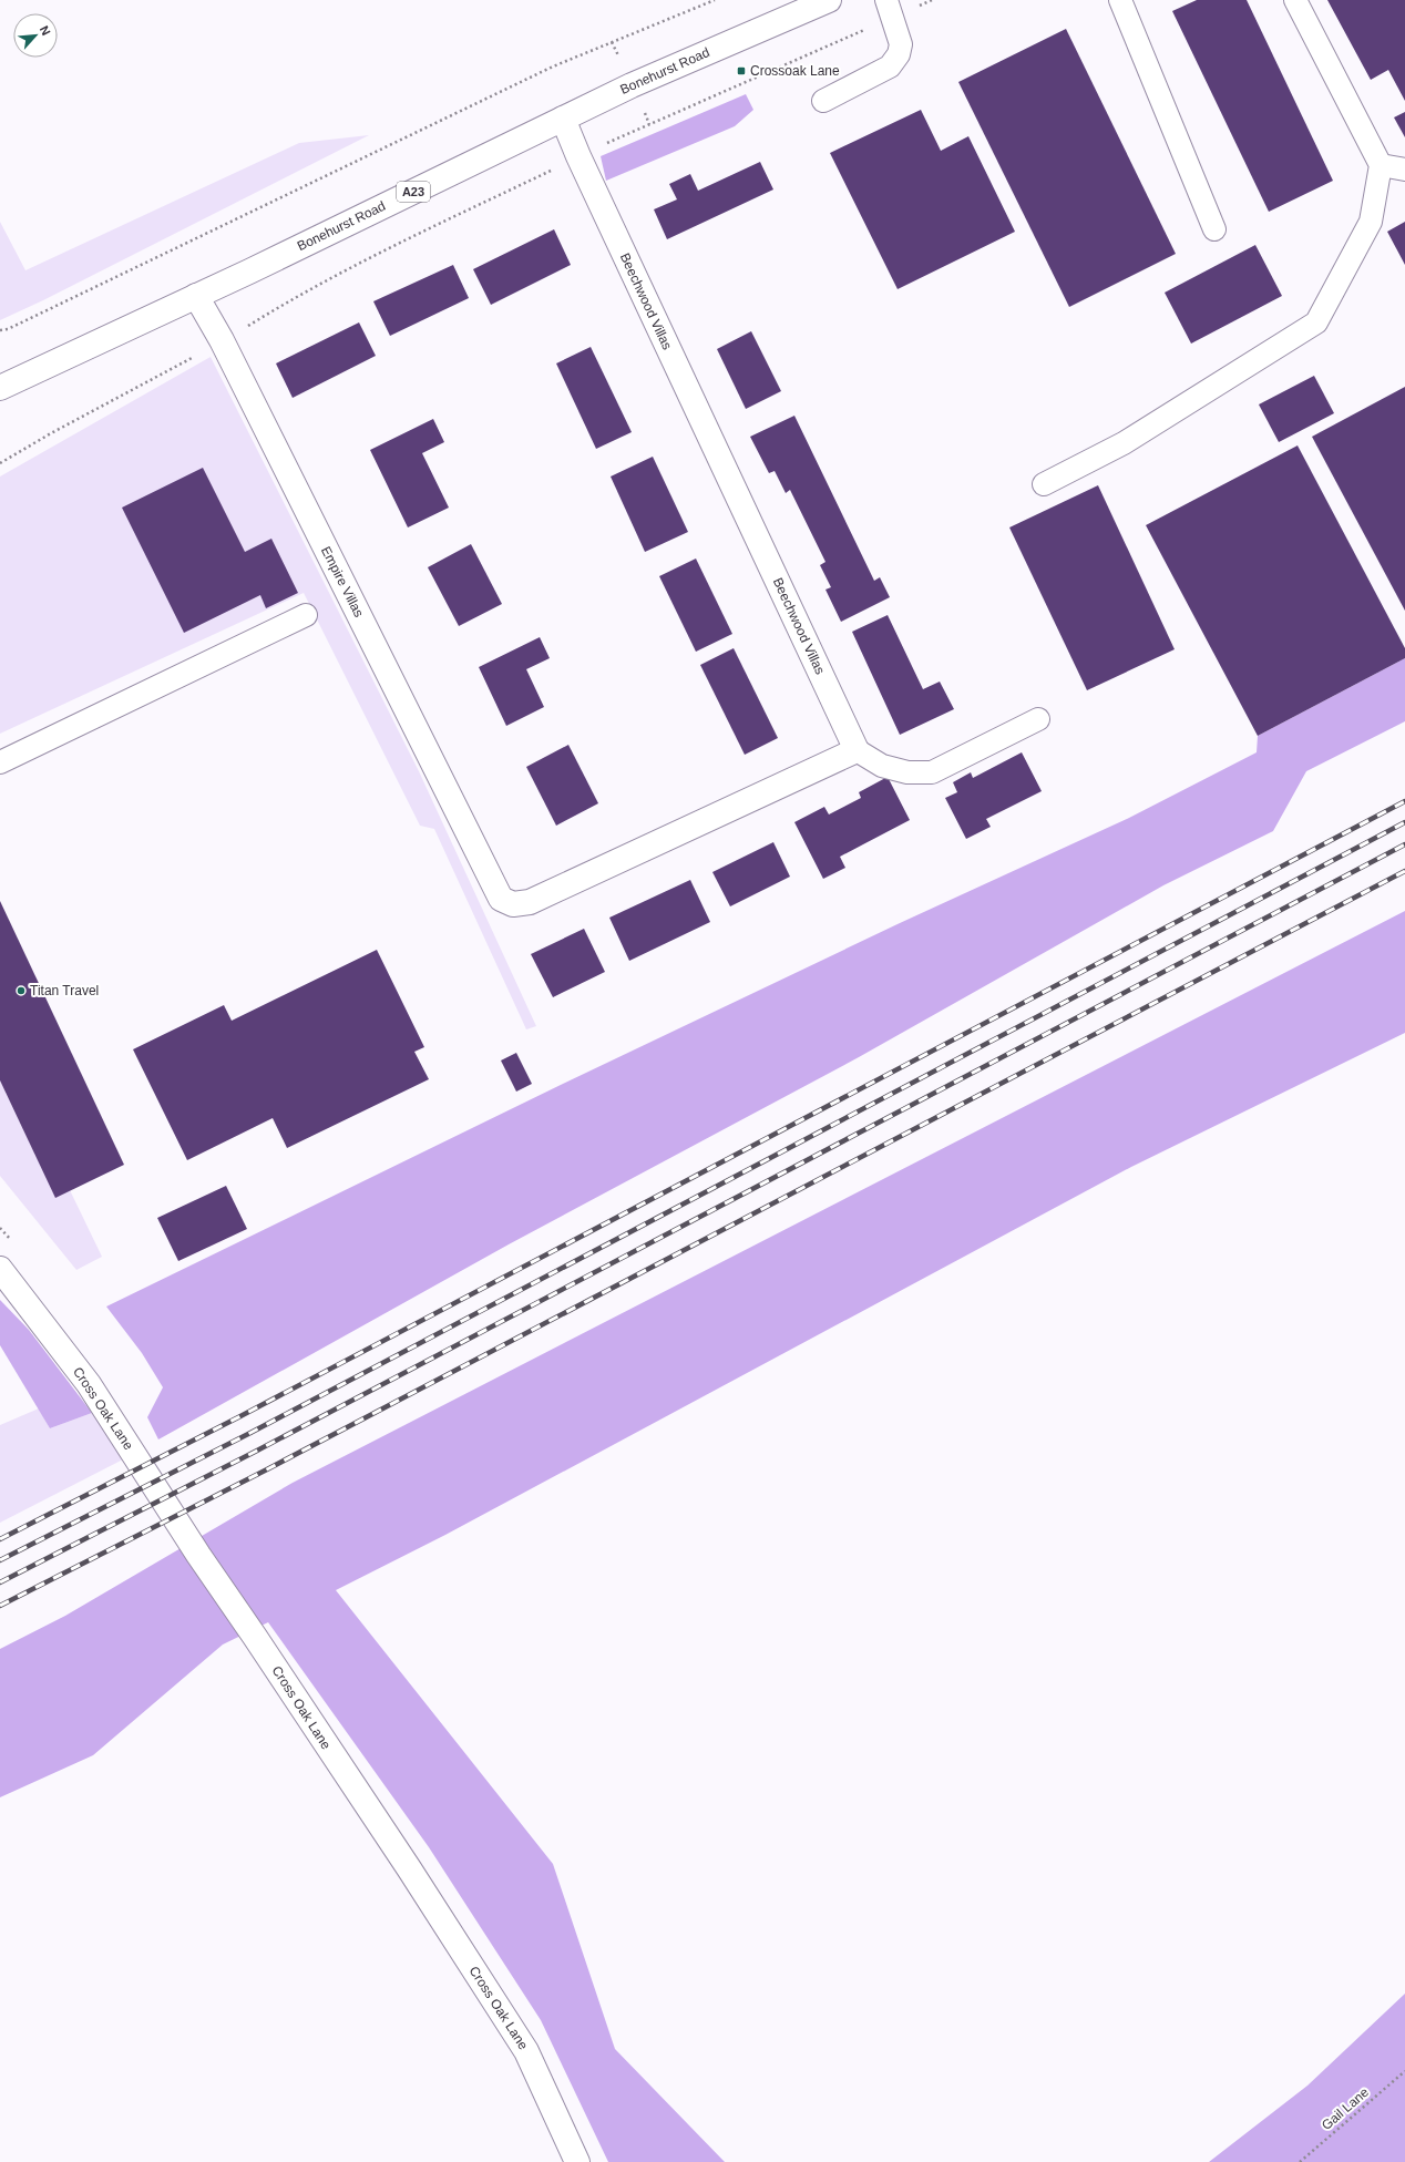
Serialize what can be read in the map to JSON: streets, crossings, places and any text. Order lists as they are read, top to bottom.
{
  "streets": {
    "street": [
      "Bonehurst Road",
      "A23",
      "Beechwood Villas",
      "Empire Villas",
      "Cross Oak Lane"
    ],
    "path": ["Gail Lane"]
  },
  "crossings": [
    ["Bonehurst Road", "Beechwood Villas"],
    ["Bonehurst Road", "Empire Villas"],
    ["Beechwood Villas", "Empire Villas"]
  ],
  "places": {
    "transit": ["Crossoak Lane"],
    "other": ["Titan Travel"]
  },
  "north": "top right"
}
